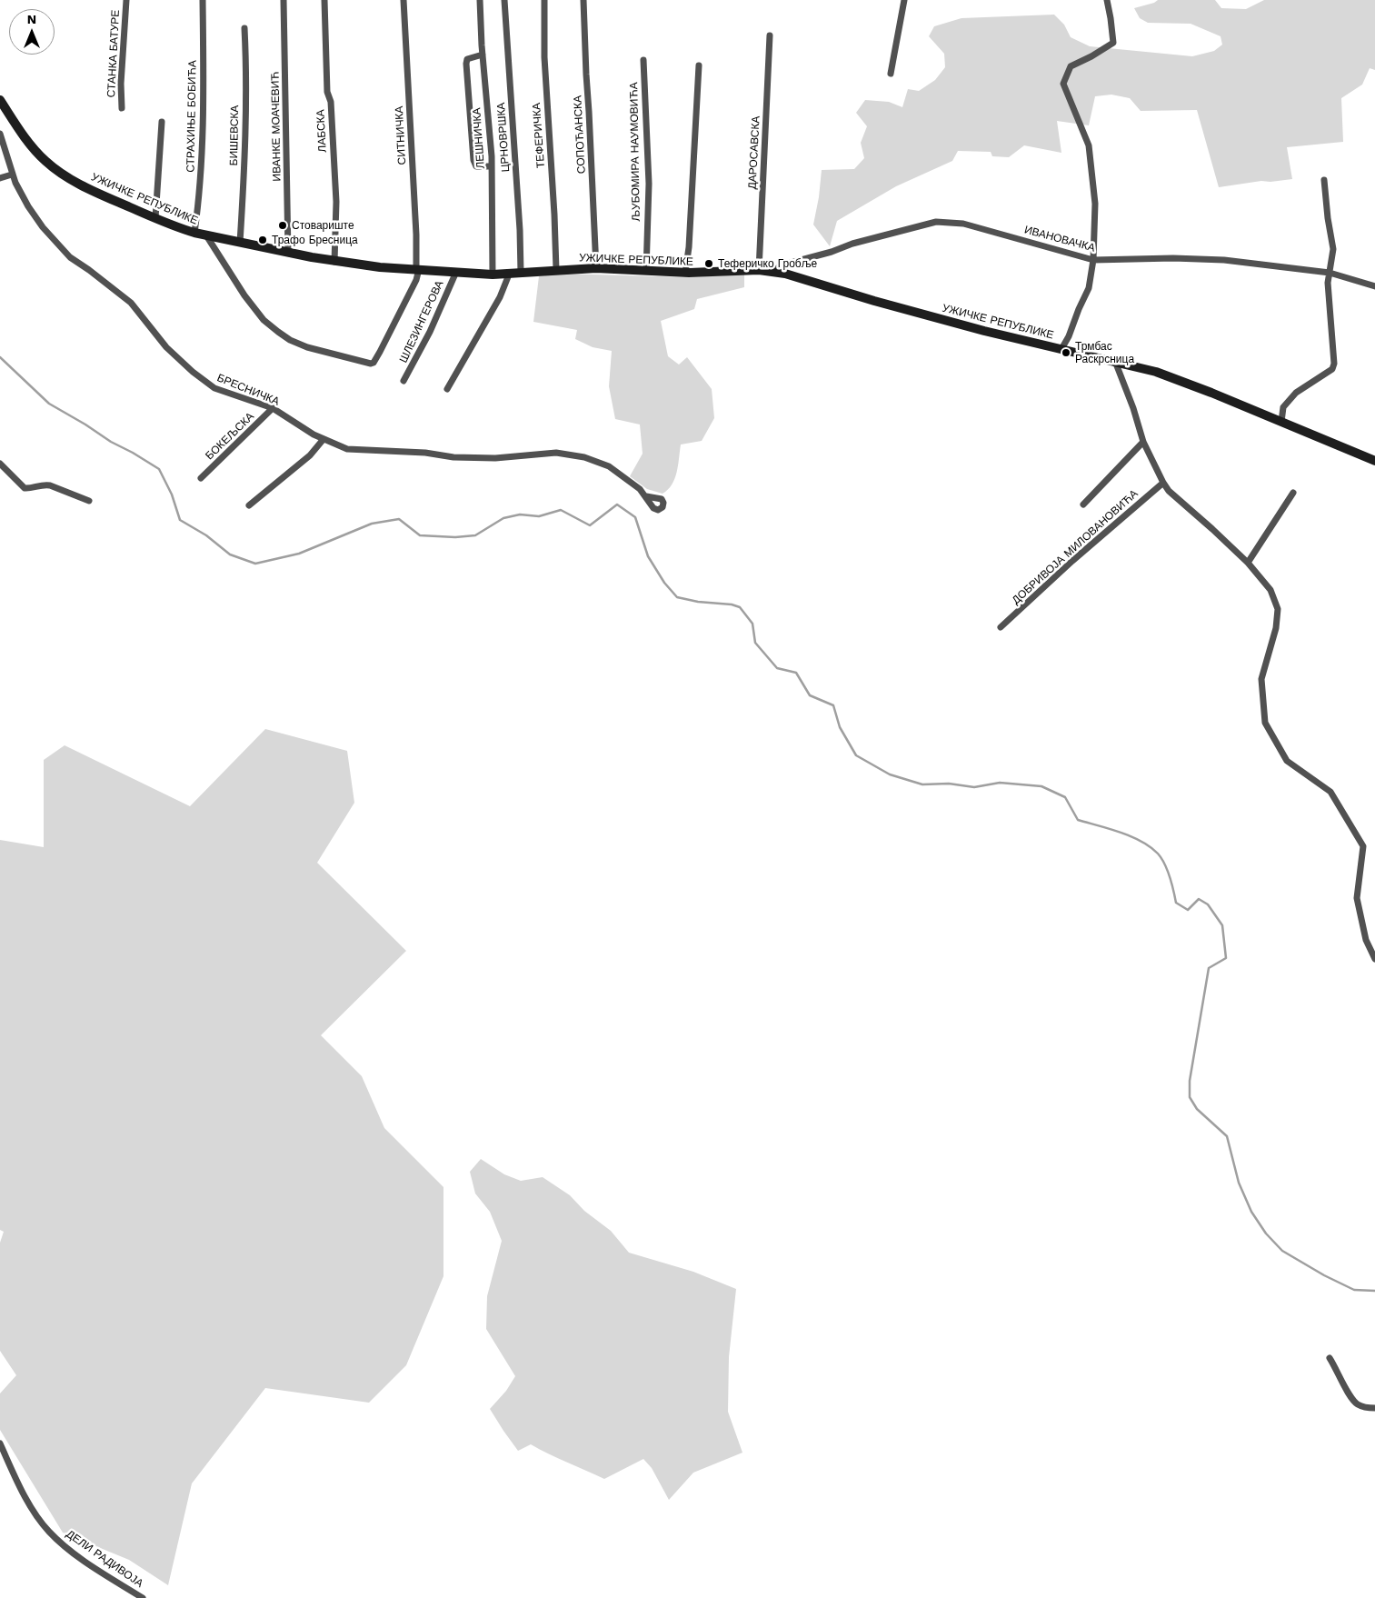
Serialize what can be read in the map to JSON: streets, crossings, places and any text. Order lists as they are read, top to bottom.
{
  "streets": {
    "street": [
      "СТАНКА БАТУРЕ",
      "СТРАХИЊЕ БОБИЋА",
      "ИВАНКЕ МОАЧЕВИЋ",
      "ЛАБСКА",
      "СОПОЋАНСКА",
      "БИШЕВСКА",
      "СИТНИЧКА",
      "ТЕФЕРИЧКА",
      "ЦРНОВРШКА",
      "ЛЕШНИЧКА",
      "ЉУБОМИРА НАУМОВИЋА",
      "ДАРОСАВСКА",
      "УЖИЧКЕ РЕПУБЛИКЕ",
      "ИВАНОВАЧКА",
      "ШЛЕЗИНГЕРОВА",
      "БРЕСНИЧКА",
      "БОКЕЉСКА",
      "ДОБРИВОЈА МИЛОВАНОВИЋА",
      "ДЕЛИ РАДИВОЈА"
    ]
  },
  "crossings": [
    ["СТРАХИЊЕ БОБИЋА", "УЖИЧКЕ РЕПУБЛИКЕ"],
    ["ИВАНКЕ МОАЧЕВИЋ", "УЖИЧКЕ РЕПУБЛИКЕ"],
    ["ЛАБСКА", "УЖИЧКЕ РЕПУБЛИКЕ"],
    ["СОПОЋАНСКА", "УЖИЧКЕ РЕПУБЛИКЕ"],
    ["БИШЕВСКА", "УЖИЧКЕ РЕПУБЛИКЕ"],
    ["СИТНИЧКА", "УЖИЧКЕ РЕПУБЛИКЕ"],
    ["ТЕФЕРИЧКА", "УЖИЧКЕ РЕПУБЛИКЕ"],
    ["ЦРНОВРШКА", "УЖИЧКЕ РЕПУБЛИКЕ"],
    ["ЛЕШНИЧКА", "УЖИЧКЕ РЕПУБЛИКЕ"],
    ["ЉУБОМИРА НАУМОВИЋА", "УЖИЧКЕ РЕПУБЛИКЕ"],
    ["ДАРОСАВСКА", "УЖИЧКЕ РЕПУБЛИКЕ"],
    ["УЖИЧКЕ РЕПУБЛИКЕ", "ИВАНОВАЧКА"],
    ["УЖИЧКЕ РЕПУБЛИКЕ", "ШЛЕЗИНГЕРОВА"],
    ["БРЕСНИЧКА", "БОКЕЉСКА"]
  ],
  "places": [
    "Стовариште",
    "Трафо Бресница",
    "Теферичко Гробље",
    "Трмбас Раскрсница"
  ],
  "north": "top"
}
